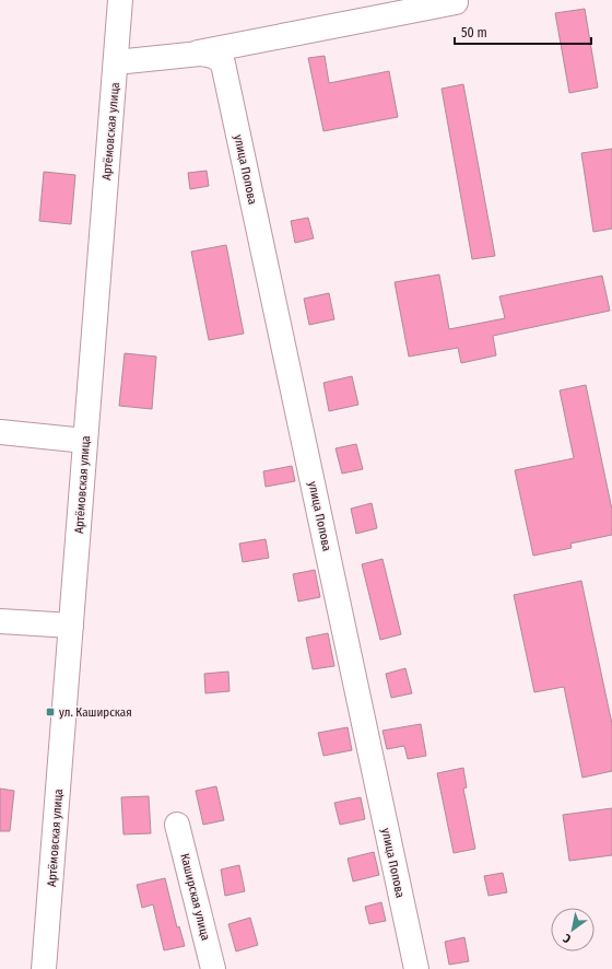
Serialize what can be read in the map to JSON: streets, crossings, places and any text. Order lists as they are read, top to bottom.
{
  "streets": {
    "street": ["Артёмовская улица", "улица Попова", "Каширская улица"]
  },
  "places": {
    "transit": ["ул. Каширская"]
  },
  "scale_bar": "50 m",
  "north": "bottom left"
}
